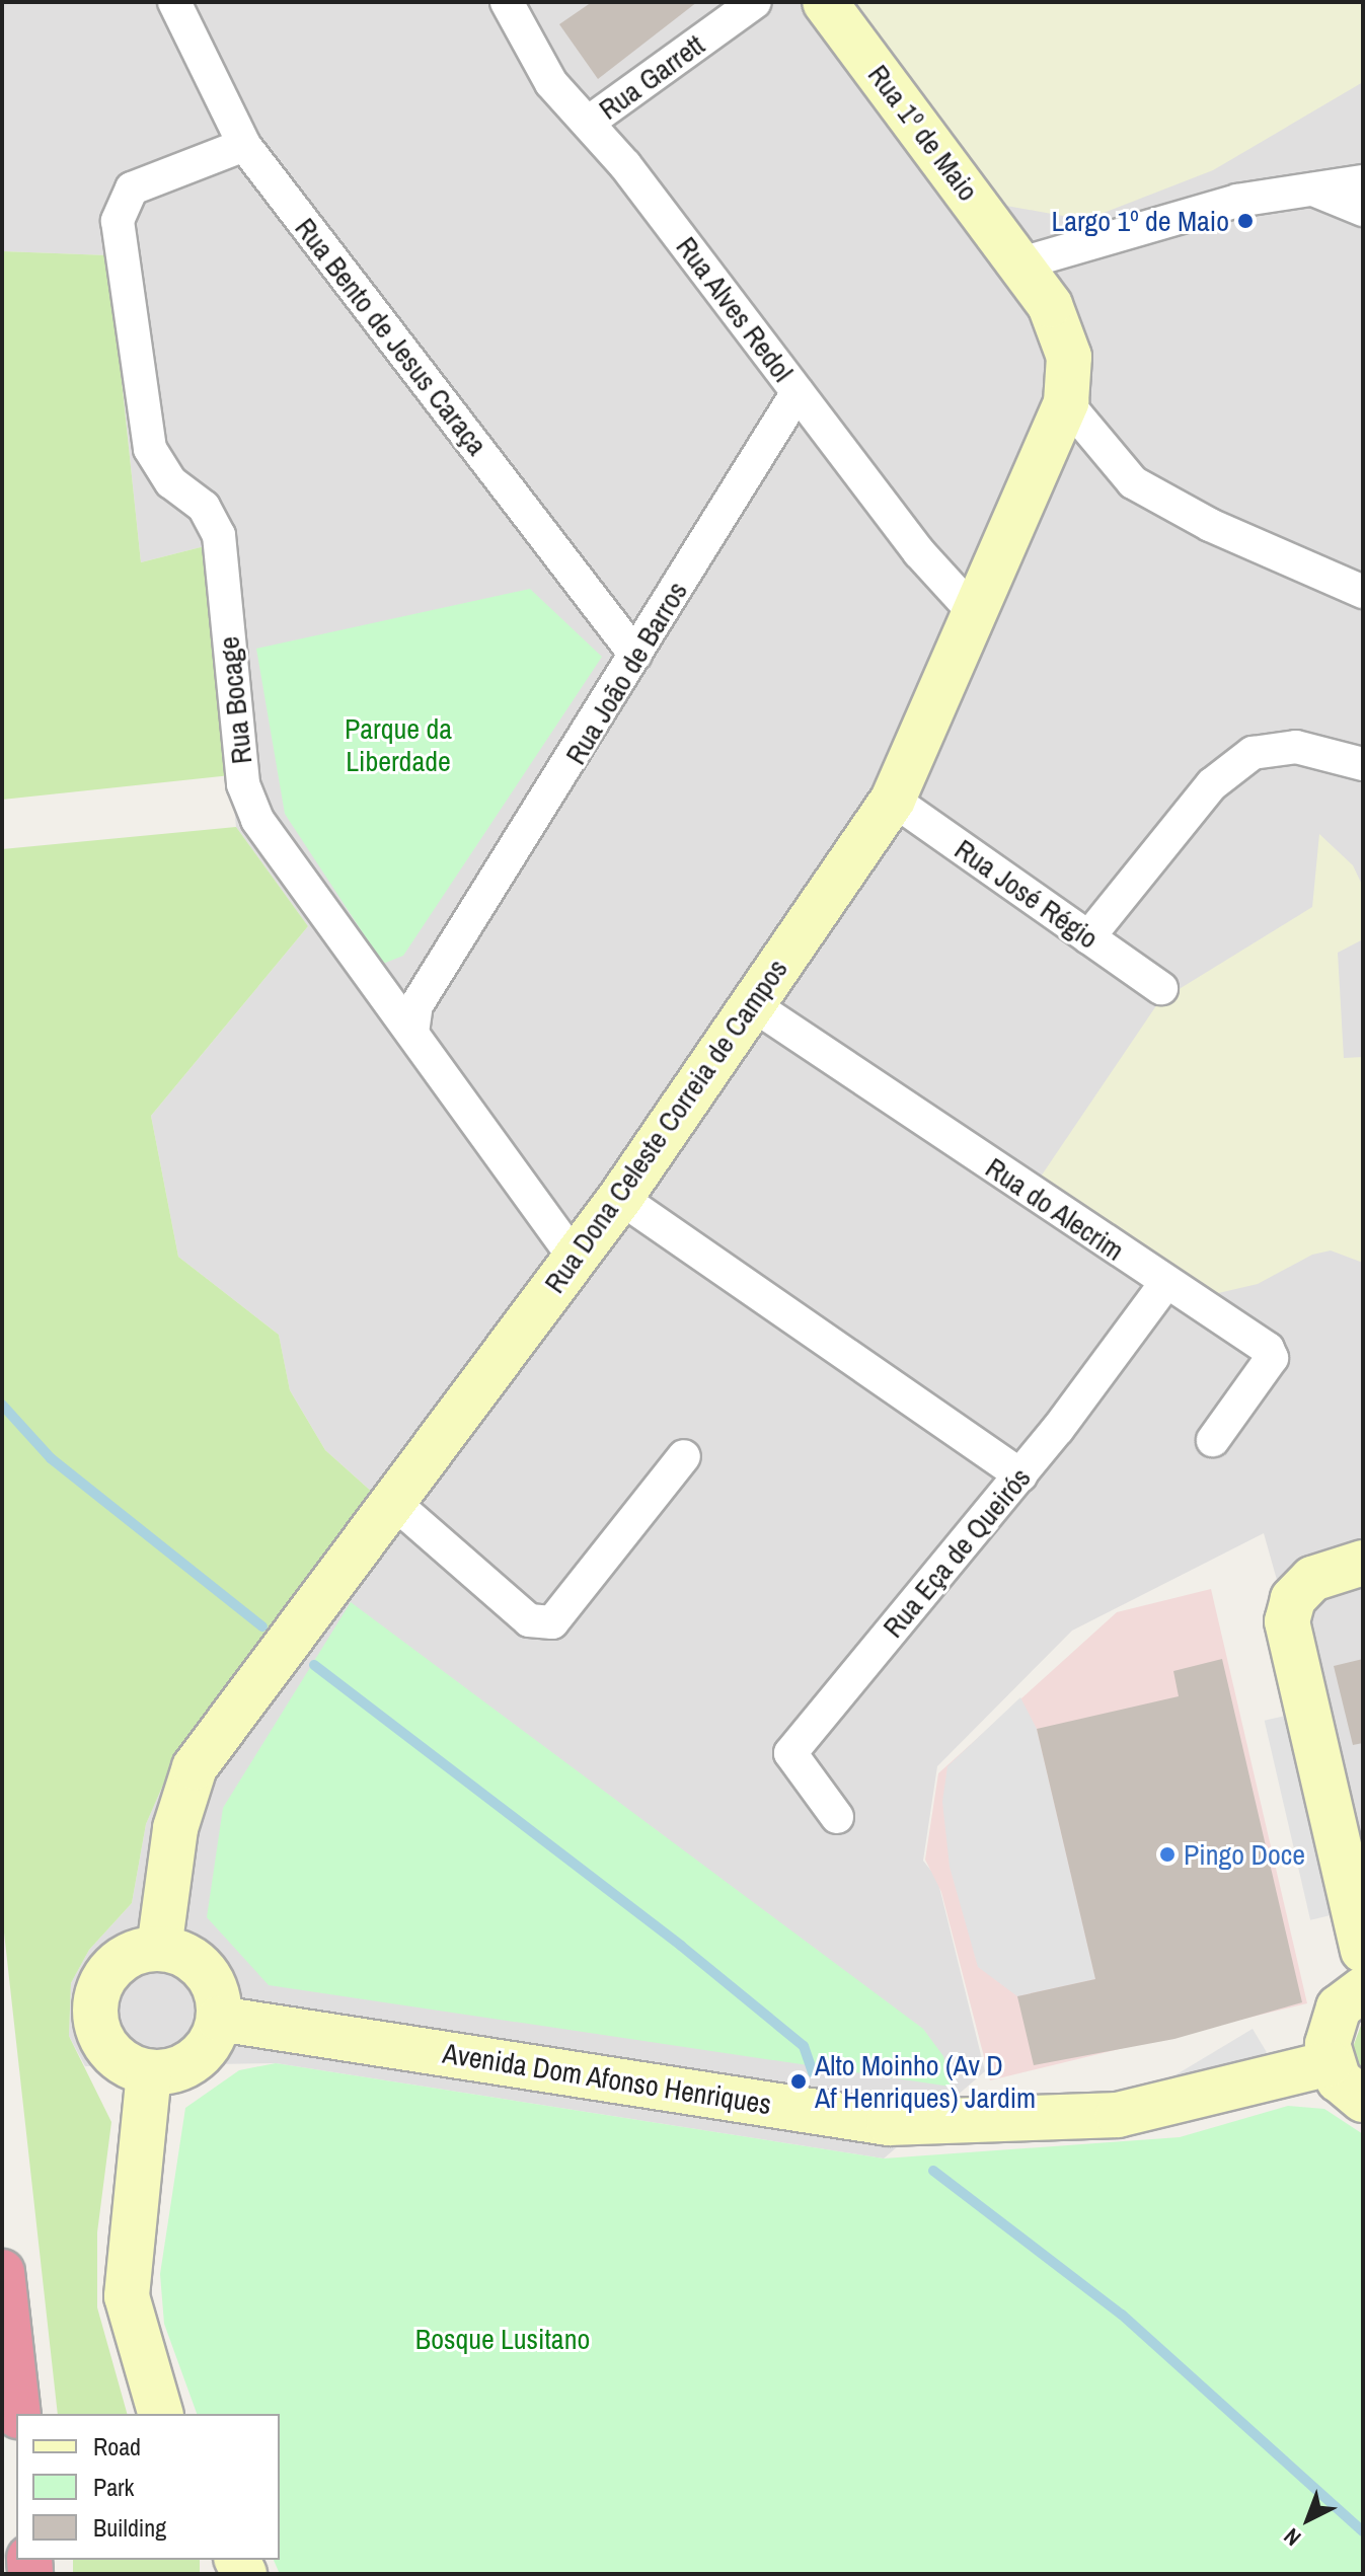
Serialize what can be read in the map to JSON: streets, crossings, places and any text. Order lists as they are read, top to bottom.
{
  "streets": {
    "street": [
      "Rua Garrett",
      "Rua 1º de Maio",
      "Rua Alves Redol",
      "Rua Bento de Jesus Caraça",
      "Rua João de Barros",
      "Rua Bocage",
      "Rua José Régio",
      "Rua Dona Celeste Correia de Campos",
      "Rua do Alecrim",
      "Rua Eça de Queirós",
      "Avenida Dom Afonso Henriques"
    ]
  },
  "crossings": [
    ["Rua Garrett", "Rua Alves Redol"],
    ["Rua 1º de Maio", "Rua Dona Celeste Correia de Campos"],
    ["Rua Alves Redol", "Rua João de Barros"],
    ["Rua Alves Redol", "Rua Dona Celeste Correia de Campos"],
    ["Rua Bento de Jesus Caraça", "Rua João de Barros"],
    ["Rua Bento de Jesus Caraça", "Rua Bocage"],
    ["Rua João de Barros", "Rua Bocage"],
    ["Rua Bocage", "Rua Dona Celeste Correia de Campos"],
    ["Rua José Régio", "Rua Dona Celeste Correia de Campos"],
    ["Rua Dona Celeste Correia de Campos", "Rua do Alecrim"],
    ["Rua Dona Celeste Correia de Campos", "Avenida Dom Afonso Henriques"],
    ["Rua do Alecrim", "Rua Eça de Queirós"]
  ],
  "parks": ["Parque da Liberdade", "Bosque Lusitano"],
  "places": ["Largo 1º de Maio", "Pingo Doce", "Alto Moinho (Av D Af Henriques) Jardim"],
  "legend": ["Road", "Park", "Building"],
  "north": "bottom left"
}
